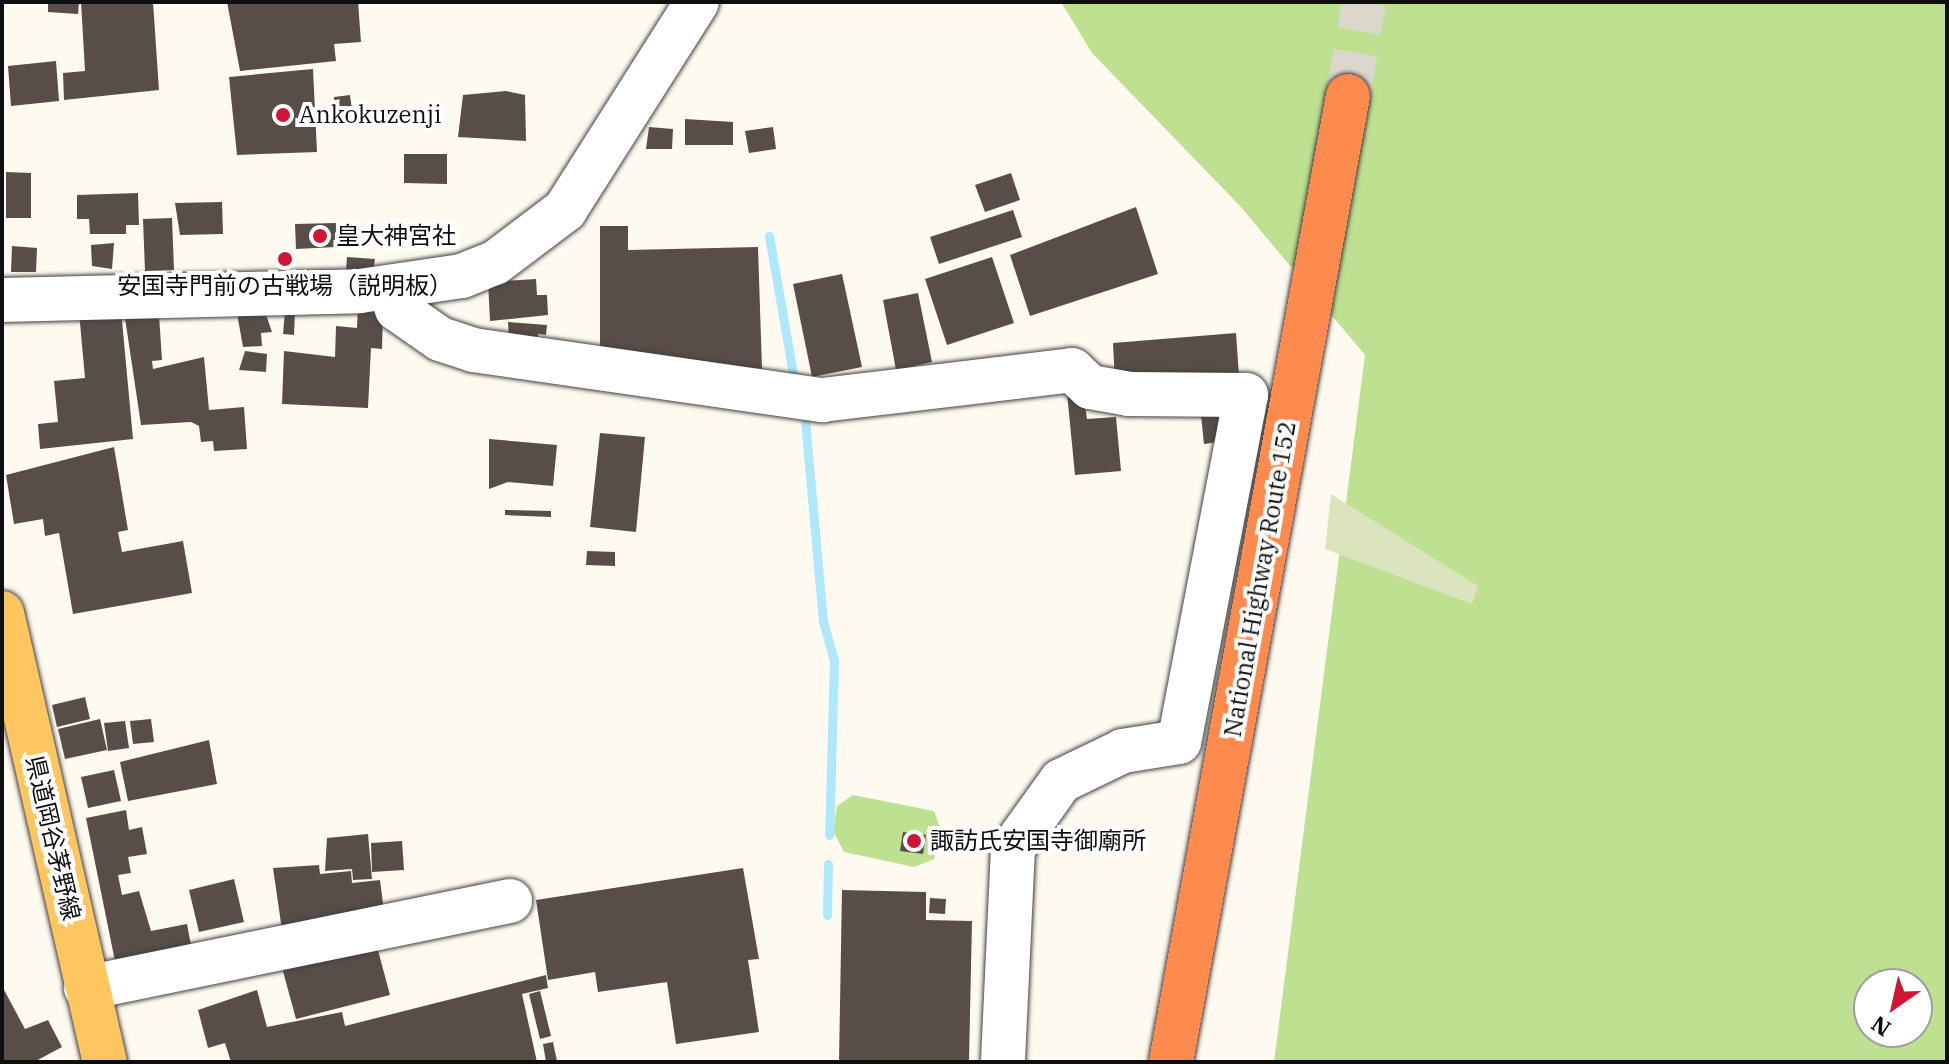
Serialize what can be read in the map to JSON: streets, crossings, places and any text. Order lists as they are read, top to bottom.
{
  "streets": {
    "highway": ["National Highway Route 152"],
    "main road": ["県道岡谷茅野線"]
  },
  "places": [
    "Ankokuzenji",
    "皇大神宮社",
    "安国寺門前の古戦場（説明板）",
    "諏訪氏安国寺御廟所"
  ],
  "north": "bottom left"
}
